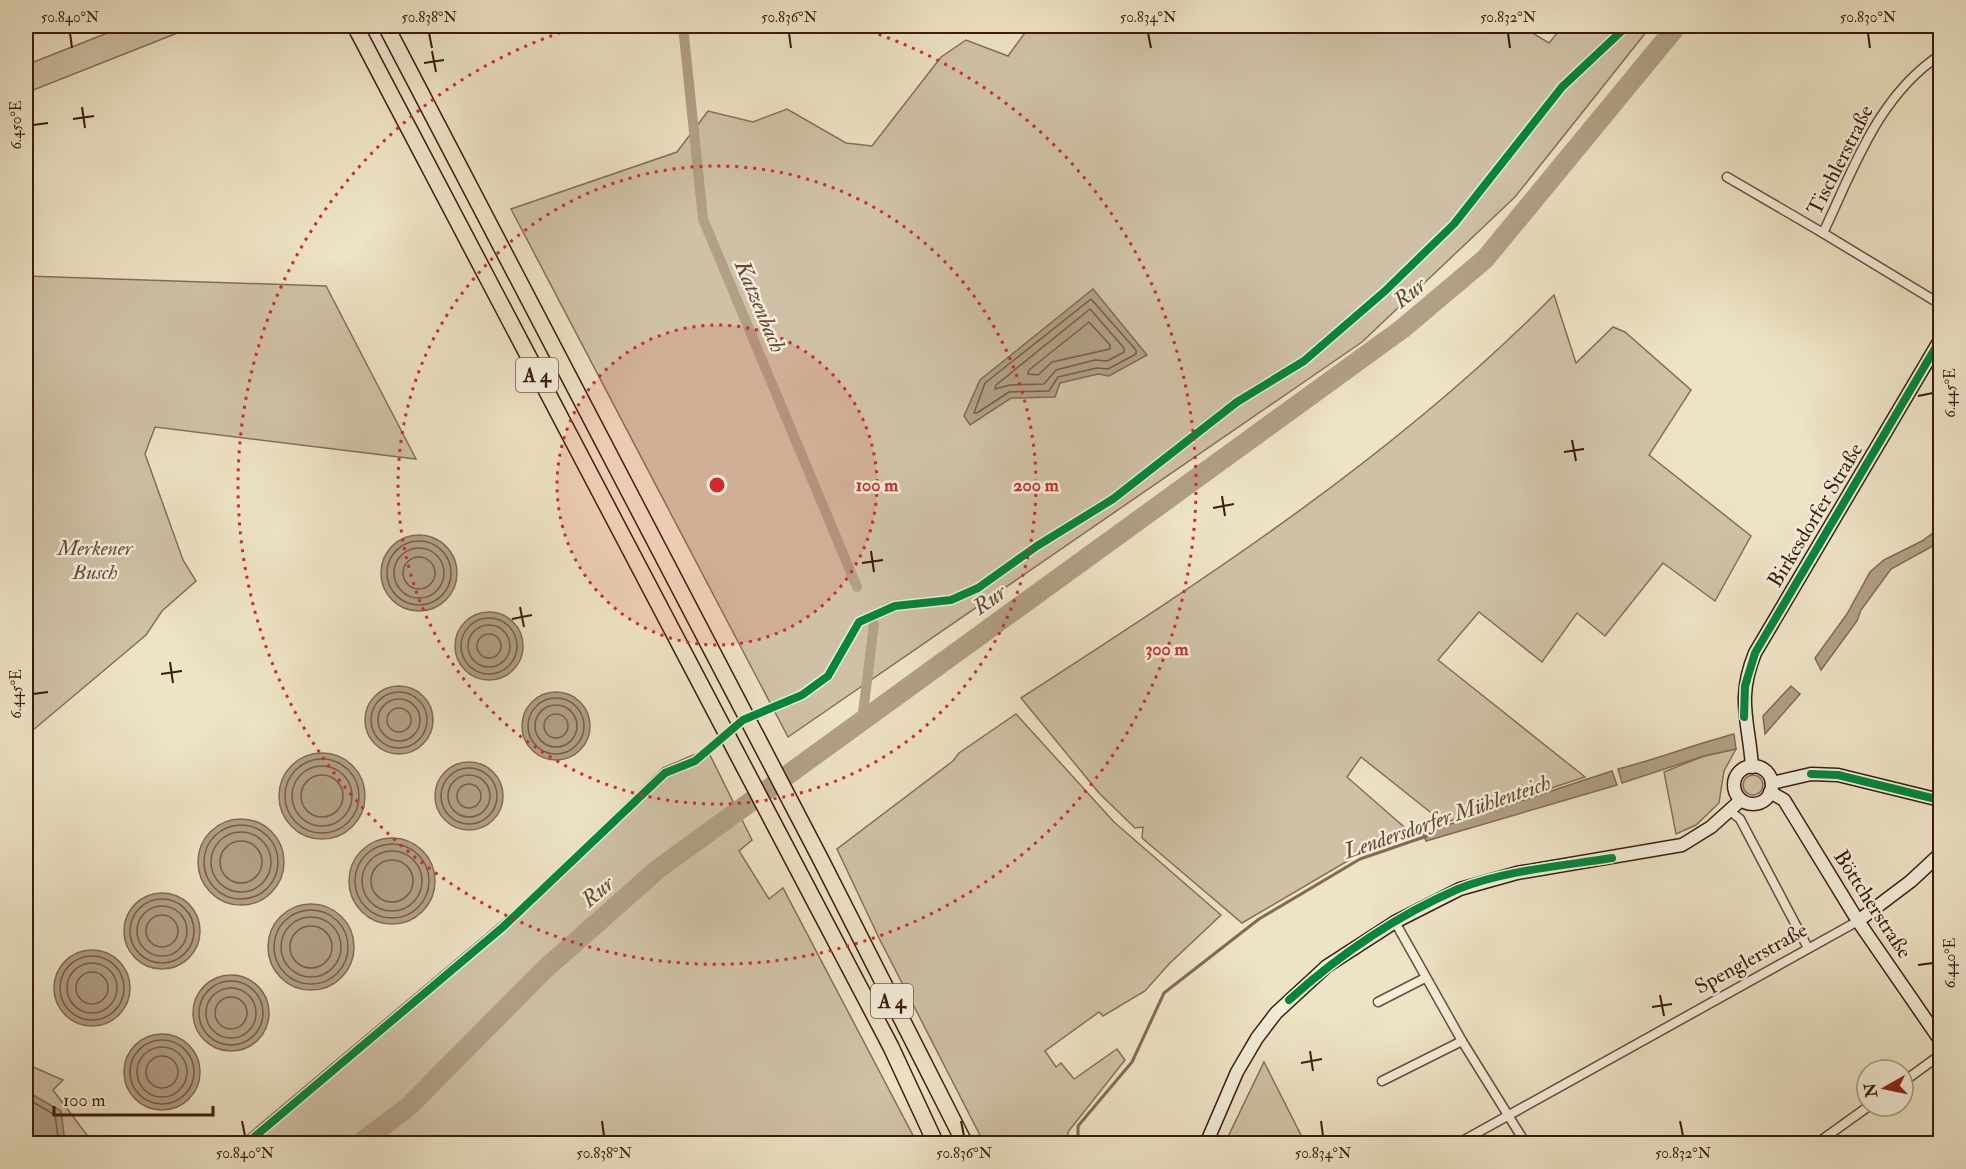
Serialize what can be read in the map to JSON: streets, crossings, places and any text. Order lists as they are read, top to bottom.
{
  "streets": {
    "highway": ["A 4"],
    "main road": ["Birkesdorfer Straße", "Böttcherstraße", "Spenglerstraße"],
    "street": ["Tischlerstraße"]
  },
  "crossings": [
    ["Birkesdorfer Straße", "Böttcherstraße"],
    ["Böttcherstraße", "Spenglerstraße"]
  ],
  "water": ["Rur", "Katzenbach", "Lendersdorfer Mühlenteich"],
  "parks": ["Merkener Busch"],
  "scale_bar": "100 m",
  "north": "left",
  "coordinates": [
    "50.840°N",
    "50.838°N",
    "50.836°N",
    "50.834°N",
    "50.832°N",
    "50.830°N",
    "6.450°E",
    "6.445°E",
    "6.440°E"
  ],
  "rings": ["100 m", "200 m", "300 m"]
}
